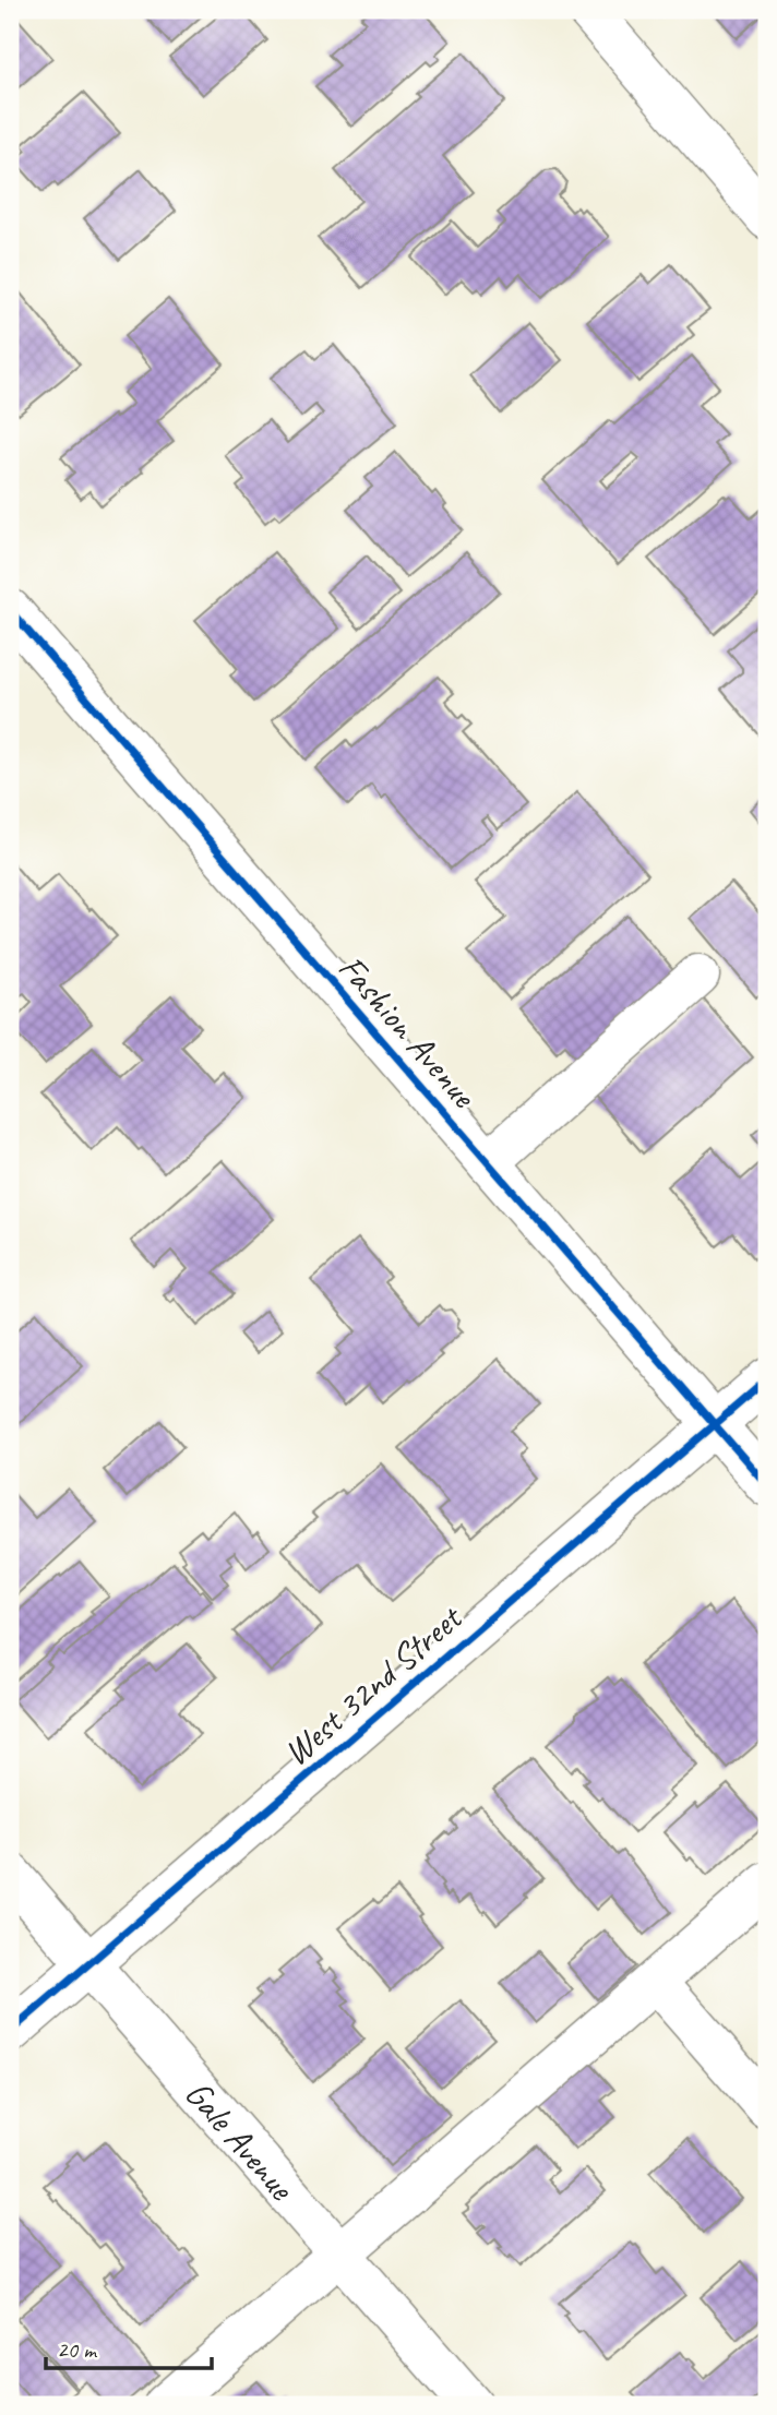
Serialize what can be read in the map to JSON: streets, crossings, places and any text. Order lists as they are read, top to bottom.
{
  "streets": {
    "street": ["Fashion Avenue", "West 32nd Street", "Gale Avenue"]
  },
  "crossings": [
    ["Fashion Avenue", "West 32nd Street"],
    ["West 32nd Street", "Gale Avenue"]
  ],
  "scale_bar": "20 m"
}
